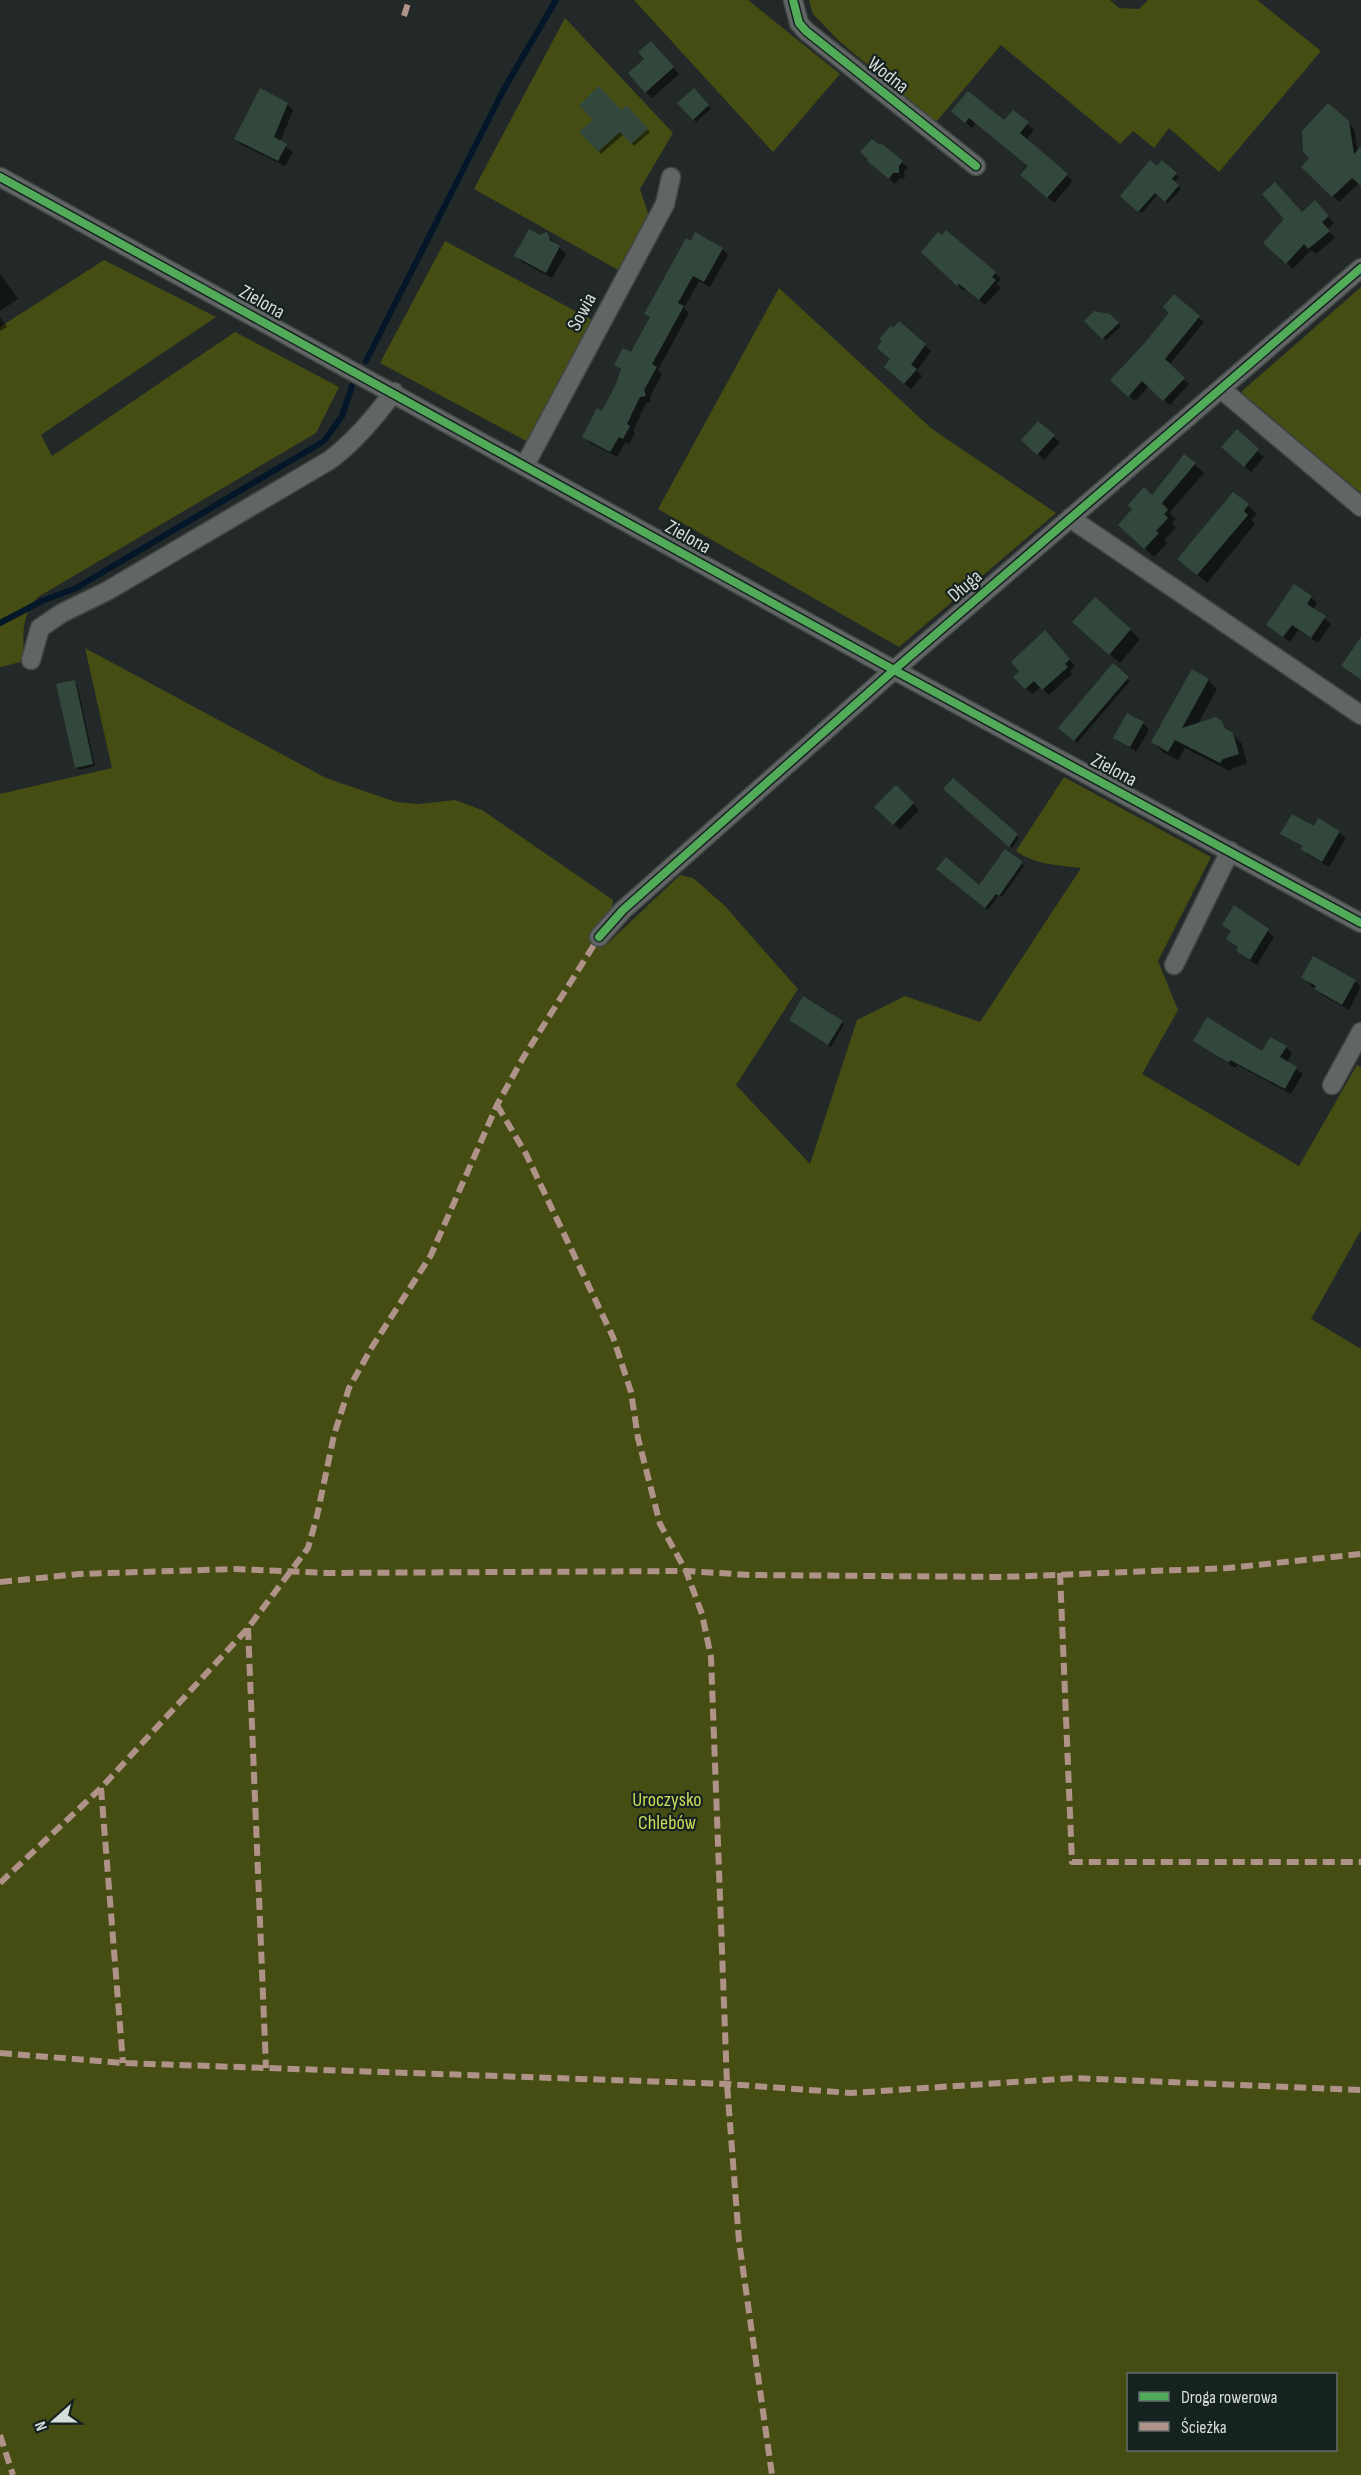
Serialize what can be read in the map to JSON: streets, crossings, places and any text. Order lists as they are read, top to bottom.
{
  "streets": {
    "street": [
      "Wodna",
      "Zielona",
      "Sowia",
      "Długa"
    ]
  },
  "crossings": [
    ["Zielona", "Sowia"],
    ["Zielona", "Długa"]
  ],
  "parks": ["Uroczysko Chlebów"],
  "legend": ["Droga rowerowa", "Ścieżka"],
  "north": "left"
}
